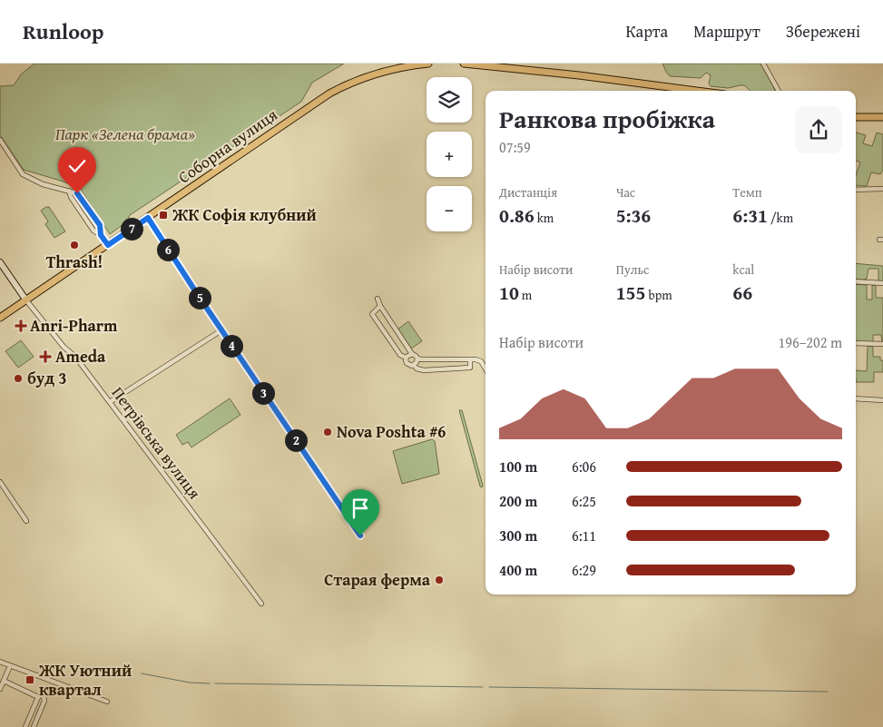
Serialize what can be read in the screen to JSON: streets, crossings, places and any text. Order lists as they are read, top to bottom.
{
  "streets": {
    "street": ["Петрівська вулиця"]
  },
  "parks": ["Парк «Зелена брама»"],
  "places": {
    "transit": ["ЖК Софія клубний", "ЖК Уютний квартал"],
    "other": [
      "Thrash!",
      "буд 3",
      "Nova Poshta #6",
      "Старая ферма"
    ],
    "health": ["Anri-Pharm", "Ameda"]
  },
  "page": {
    "header": "Runloop",
    "nav": ["Карта", "Маршрут", "Збережені"],
    "map_buttons": ["+", "−"],
    "heading": ["Ранкова пробіжка", "07:59"],
    "stats": [
      ["Дистанція", "0.86 km"],
      ["Час", "5:36"],
      ["Темп", "6:31 /km"],
      ["Набір висоти", "10 m"],
      ["Пульс", "155 bpm"],
      ["kcal", "66"]
    ],
    "pins": [
      "7",
      "6",
      "5",
      "4",
      "3",
      "2"
    ],
    "chart": ["Набір висоти", "196–202 m"],
    "list": [
      {
        "name": "100 m",
        "note": "6:06"
      },
      {
        "name": "200 m",
        "note": "6:25"
      },
      {
        "name": "300 m",
        "note": "6:11"
      },
      {
        "name": "400 m",
        "note": "6:29"
      }
    ]
  }
}
